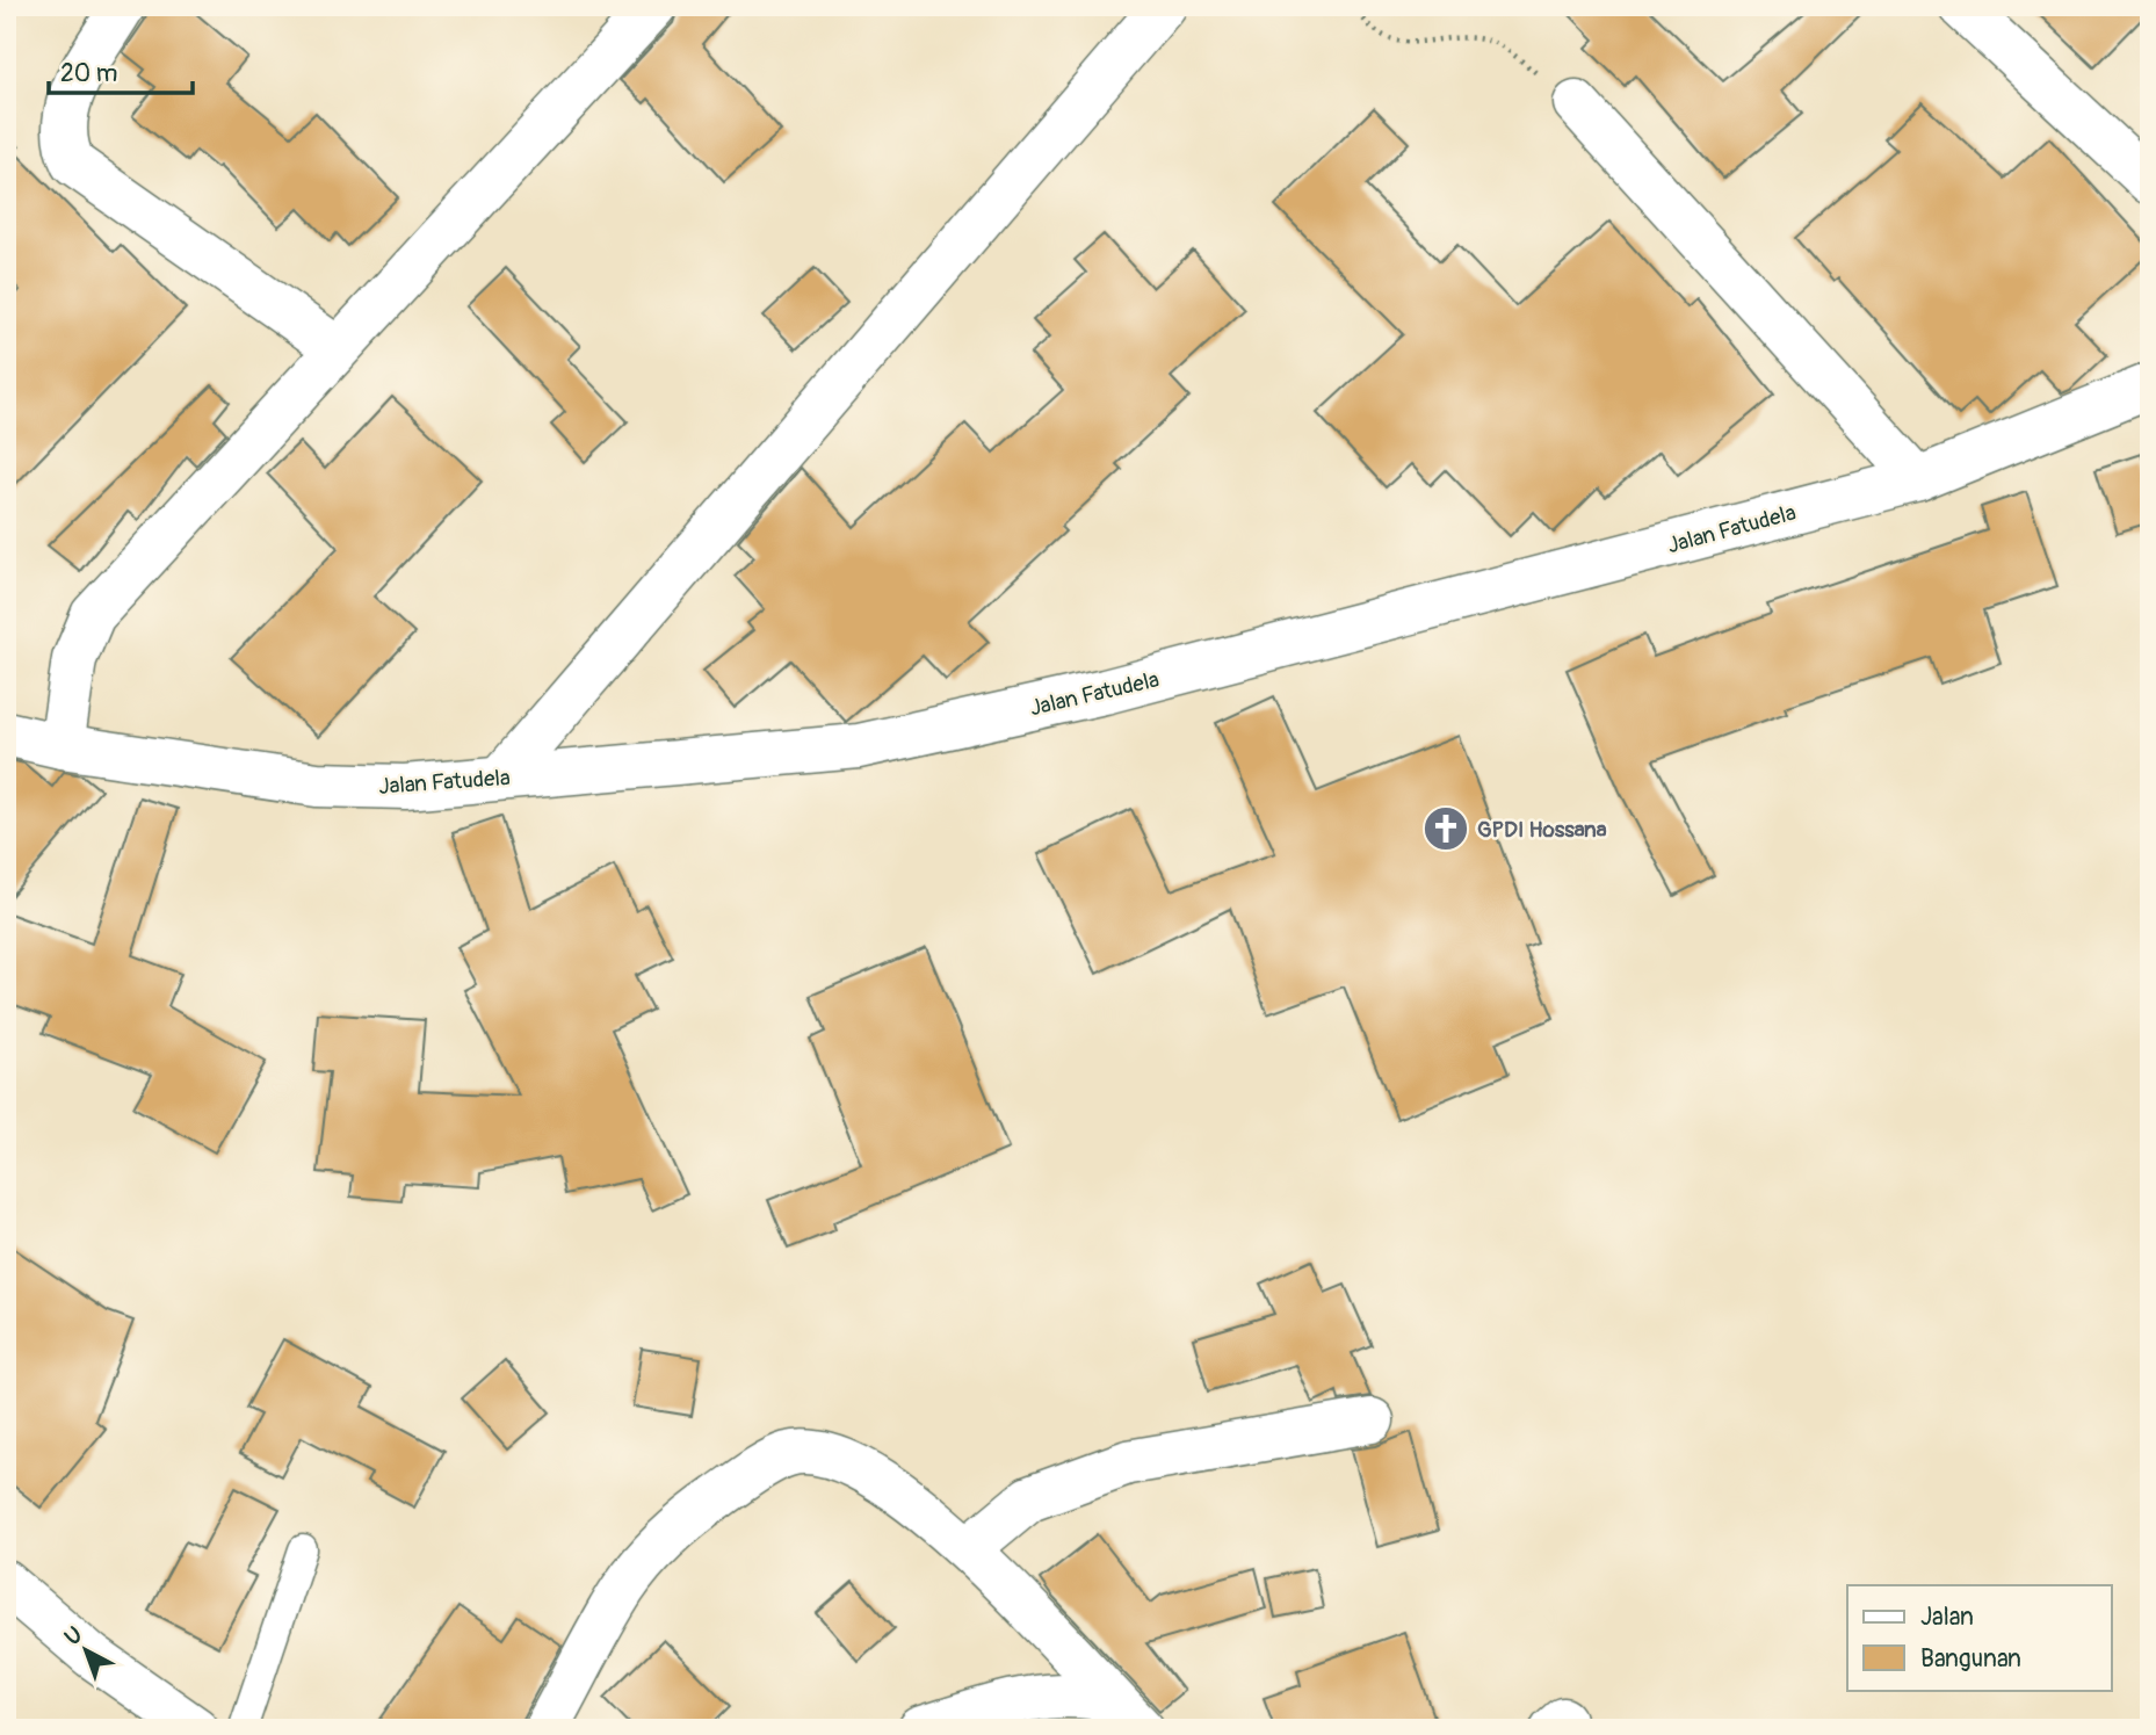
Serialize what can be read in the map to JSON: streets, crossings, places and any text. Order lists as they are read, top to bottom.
{
  "streets": {
    "street": ["Jalan Fatudela"]
  },
  "places": {
    "church": ["GPDI Hossana"]
  },
  "legend": ["Jalan", "Bangunan"],
  "scale_bar": "20 m",
  "north": "top left"
}
